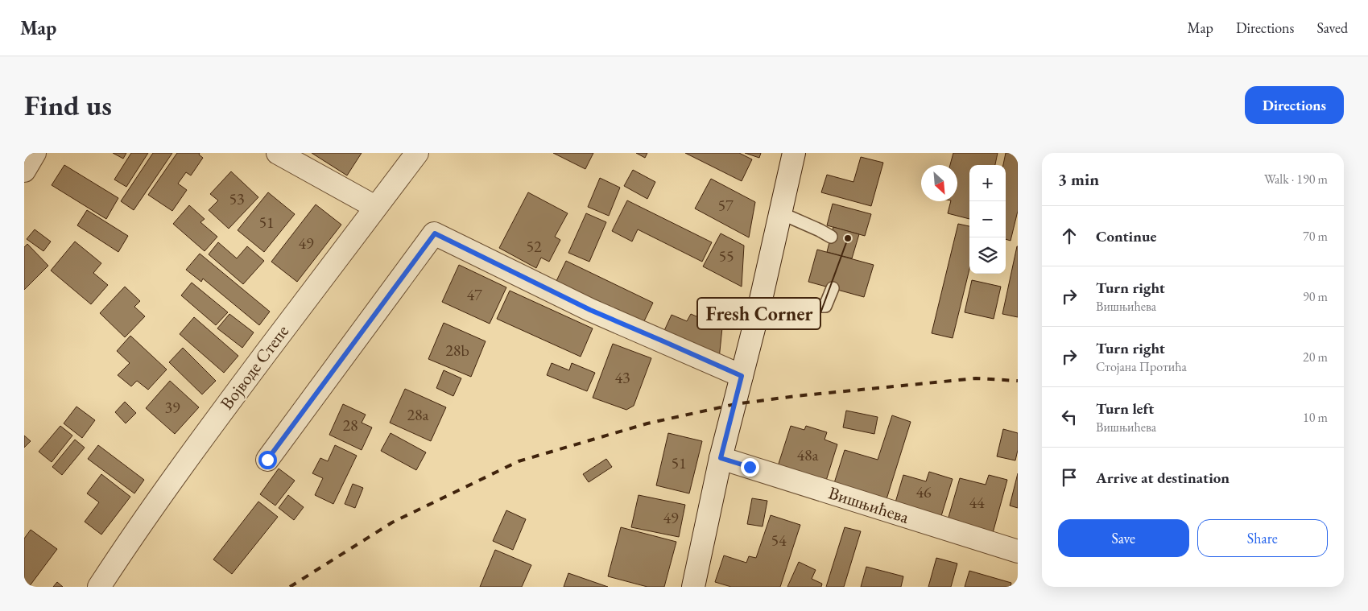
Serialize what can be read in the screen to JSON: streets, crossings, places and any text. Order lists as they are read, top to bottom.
{
  "streets": {
    "street": ["Војводе Степе", "Вишњићева"]
  },
  "places": ["Fresh Corner"],
  "house_numbers": [
    "53",
    "57",
    "51",
    "49",
    "52",
    "55",
    "47",
    "28b",
    "43",
    "39",
    "28a",
    "28",
    "48a",
    "51",
    "46",
    "44",
    "49",
    "54"
  ],
  "north": "bottom right",
  "page": {
    "header": "Map",
    "nav": ["Map", "Directions", "Saved"],
    "buttons": [
      "Directions",
      ["Save", "Share"]
    ],
    "title": "Find us",
    "heading": ["3 min", "Walk · 190 m"],
    "map_buttons": ["+", "−"],
    "list": [
      ["Continue", "70 m"],
      ["Turn right", "Вишњићева", "90 m"],
      ["Turn right", "Стојана Протића", "20 m"],
      ["Turn left", "Вишњићева", "10 m"],
      "Arrive at destination"
    ]
  }
}
